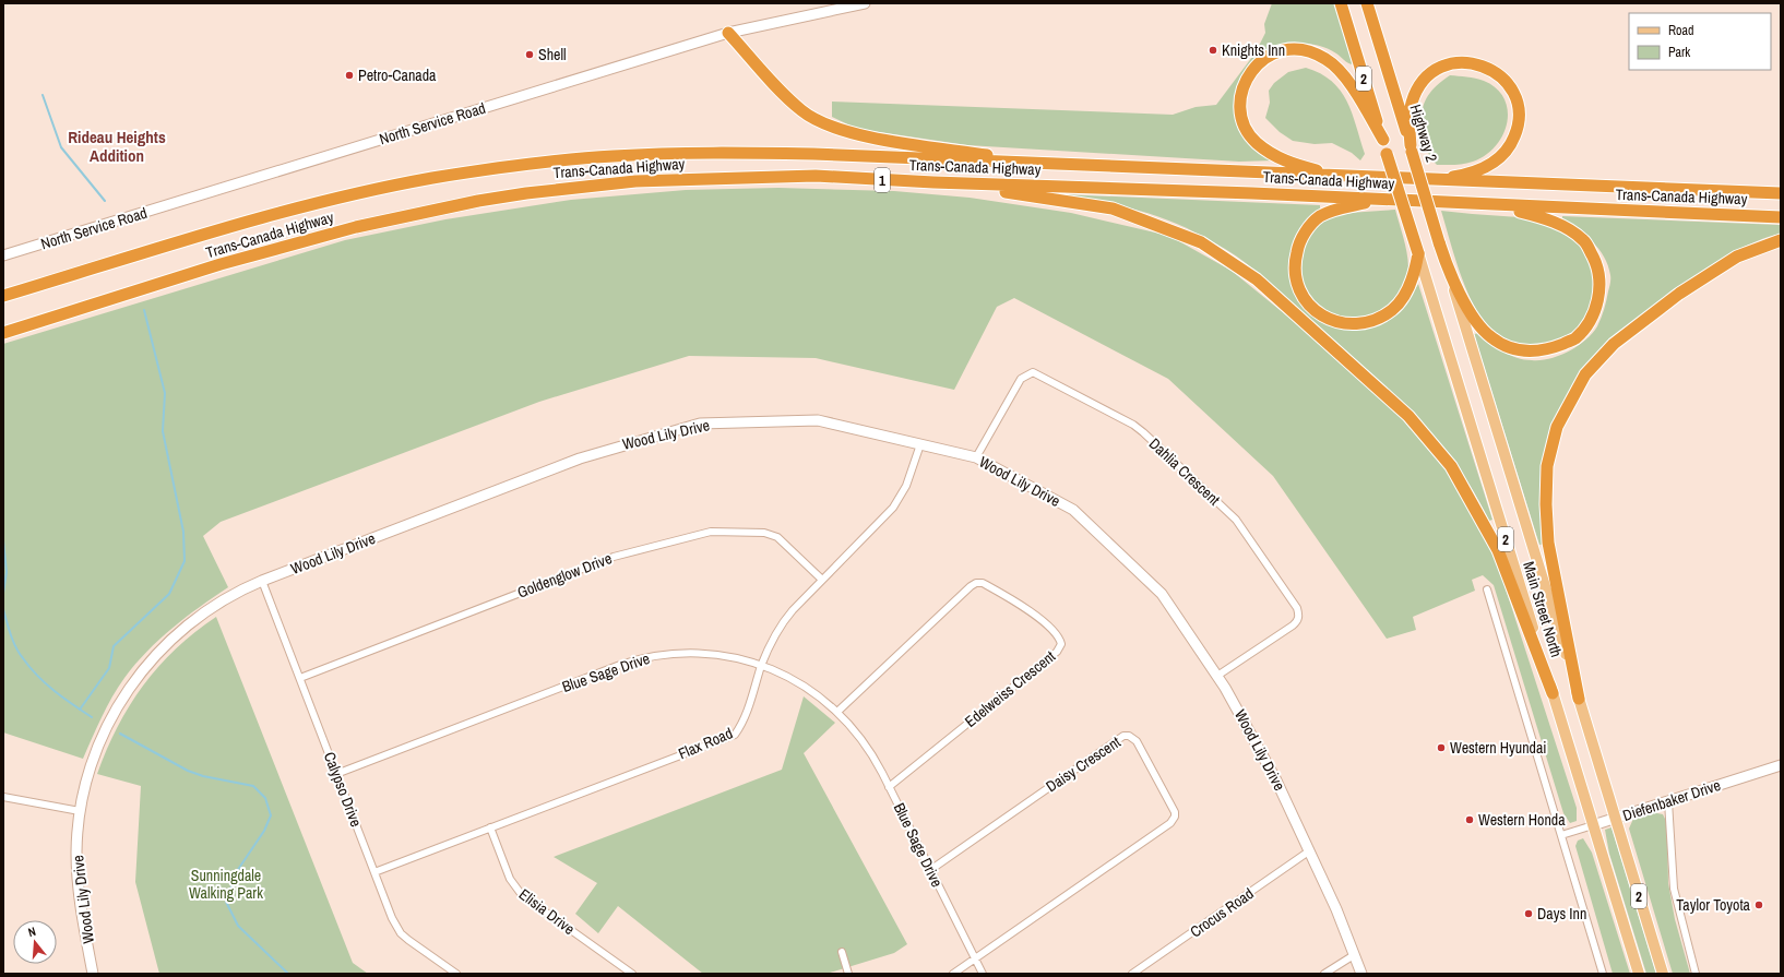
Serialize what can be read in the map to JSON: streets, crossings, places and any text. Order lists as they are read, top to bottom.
{
  "streets": {
    "highway": [
      "2",
      "Highway 2",
      "Trans-Canada Highway",
      "1"
    ],
    "main road": ["Main Street North"],
    "street": [
      "North Service Road",
      "Wood Lily Drive",
      "Dahlia Crescent",
      "Goldenglow Drive",
      "Blue Sage Drive",
      "Edelweiss Crescent",
      "Flax Road",
      "Daisy Crescent",
      "Calypso Drive",
      "Diefenbaker Drive",
      "Elisia Drive",
      "Crocus Road"
    ]
  },
  "crossings": [
    ["2", "Main Street North"],
    ["Highway 2", "Trans-Canada Highway"],
    ["Highway 2", "Main Street North"],
    ["Wood Lily Drive", "Dahlia Crescent"],
    ["Wood Lily Drive", "Flax Road"],
    ["Wood Lily Drive", "Calypso Drive"],
    ["Wood Lily Drive", "Crocus Road"],
    ["Goldenglow Drive", "Flax Road"],
    ["Goldenglow Drive", "Calypso Drive"],
    ["Main Street North", "Diefenbaker Drive"],
    ["Blue Sage Drive", "Edelweiss Crescent"],
    ["Blue Sage Drive", "Flax Road"],
    ["Blue Sage Drive", "Daisy Crescent"],
    ["Blue Sage Drive", "Calypso Drive"],
    ["Flax Road", "Calypso Drive"],
    ["Flax Road", "Elisia Drive"]
  ],
  "districts": ["Rideau Heights Addition"],
  "parks": ["Sunningdale Walking Park"],
  "places": [
    "Knights Inn",
    "Shell",
    "Petro-Canada",
    "Western Hyundai",
    "Western Honda",
    "Taylor Toyota",
    "Days Inn"
  ],
  "legend": ["Road", "Park"],
  "north": "top"
}
